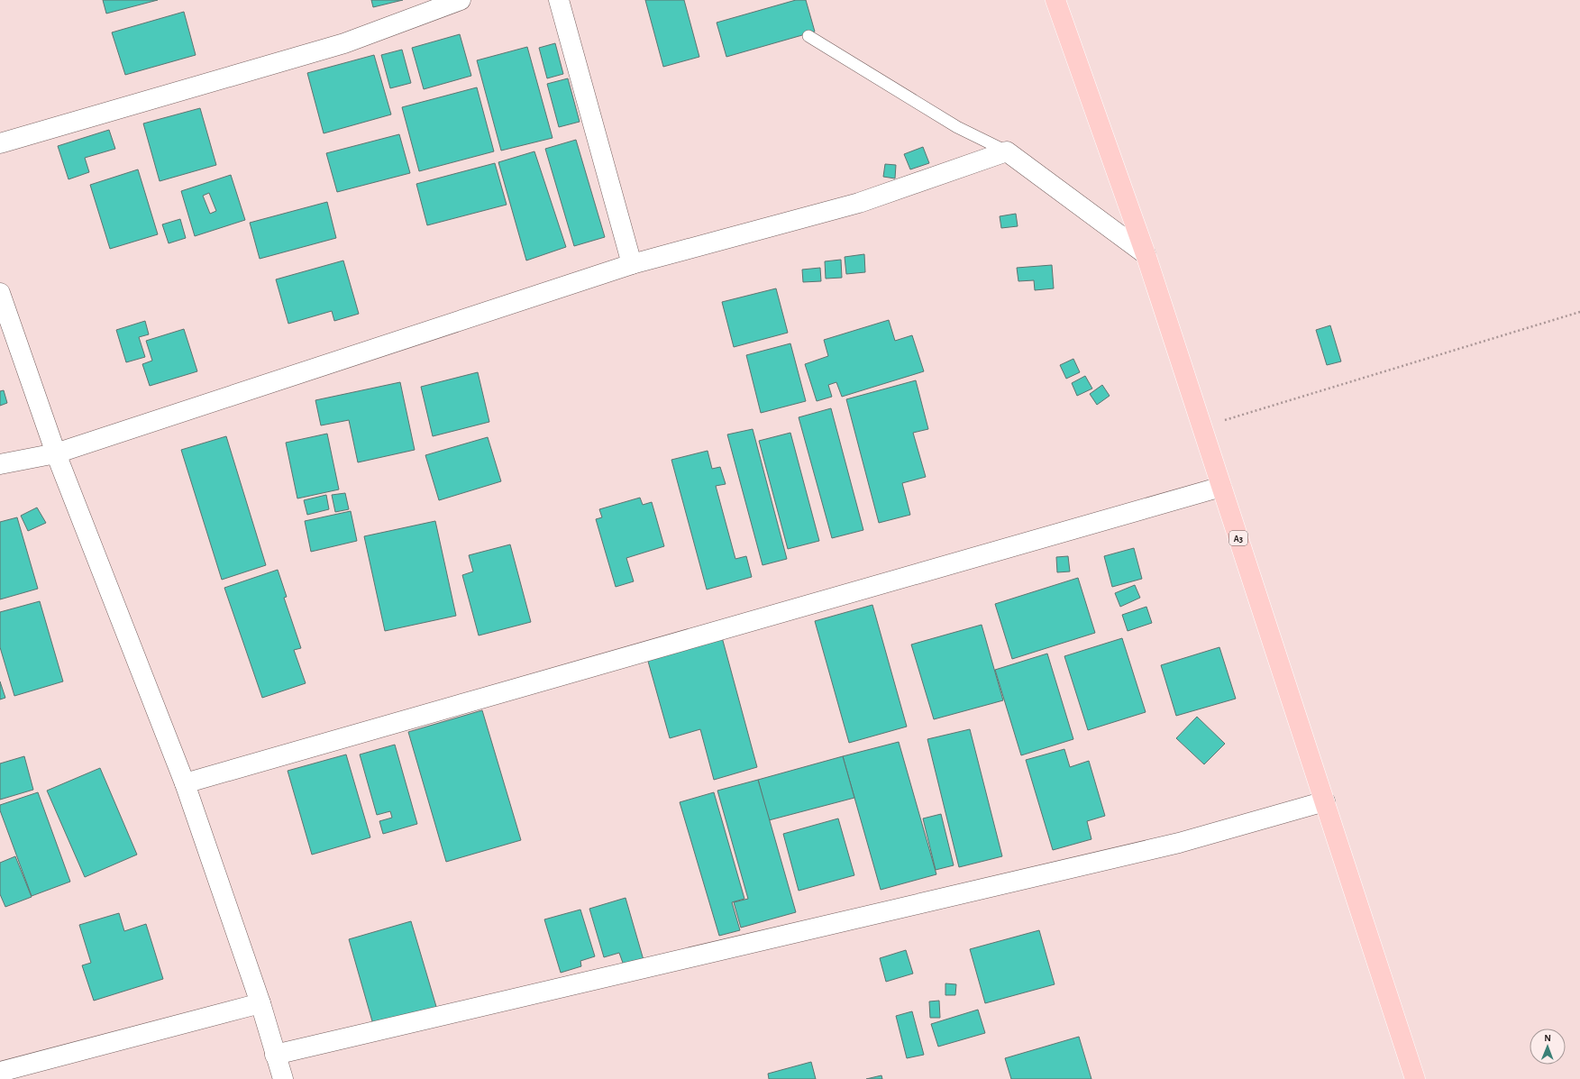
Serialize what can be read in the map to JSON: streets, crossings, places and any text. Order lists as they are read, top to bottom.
{
  "streets": {
    "highway": ["A3"]
  },
  "north": "top"
}
